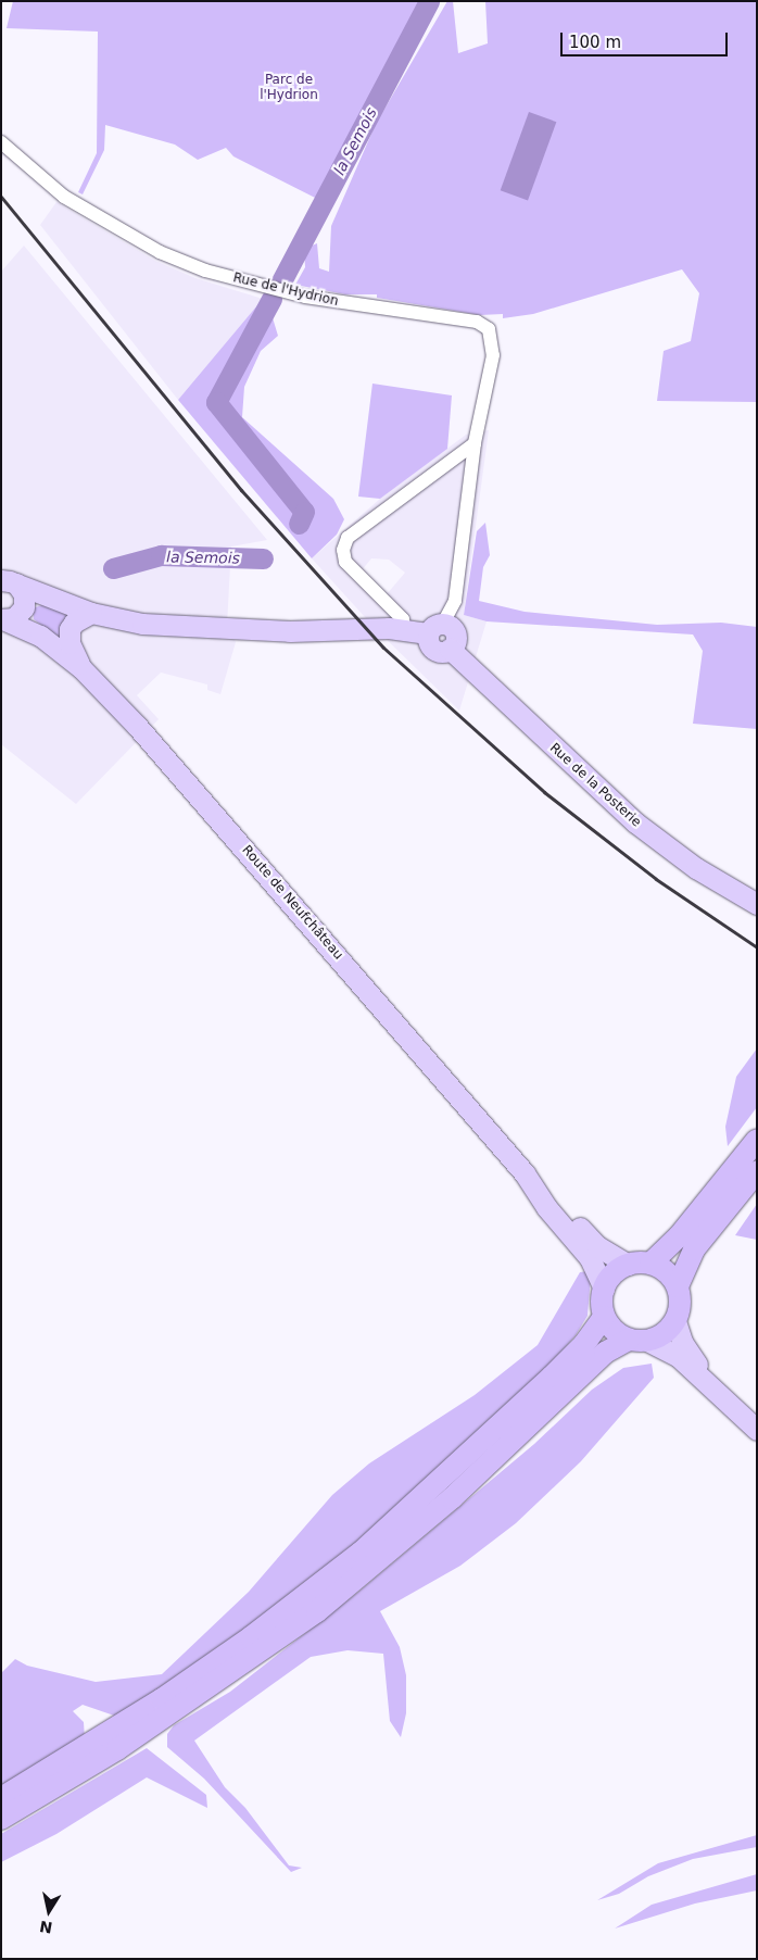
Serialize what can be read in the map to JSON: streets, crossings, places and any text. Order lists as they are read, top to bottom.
{
  "streets": {
    "main road": ["Rue de la Posterie", "Route de Neufchâteau"],
    "street": ["Rue de l'Hydrion"]
  },
  "crossings": [
    ["Rue de l'Hydrion", "Rue de la Posterie"]
  ],
  "water": ["la Semois"],
  "parks": ["Parc de l'Hydrion"],
  "scale_bar": "100 m",
  "north": "bottom"
}
